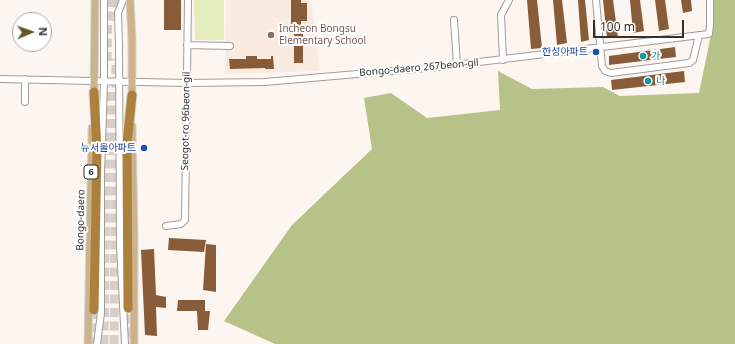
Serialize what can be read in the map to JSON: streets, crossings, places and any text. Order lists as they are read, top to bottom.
{
  "streets": {
    "main road": ["6", "Bongo-daero"],
    "street": ["Bongo-daero 267beon-gil", "Seogot-ro 96beon-gil"]
  },
  "crossings": [
    ["Bongo-daero 267beon-gil", "Seogot-ro 96beon-gil"],
    ["Bongo-daero 267beon-gil", "Bongo-daero"]
  ],
  "places": [
    "Incheon Bongsu Elementary School",
    "한성아파트",
    "가",
    "나",
    "뉴서울아파트"
  ],
  "scale_bar": "100 m",
  "north": "right"
}
